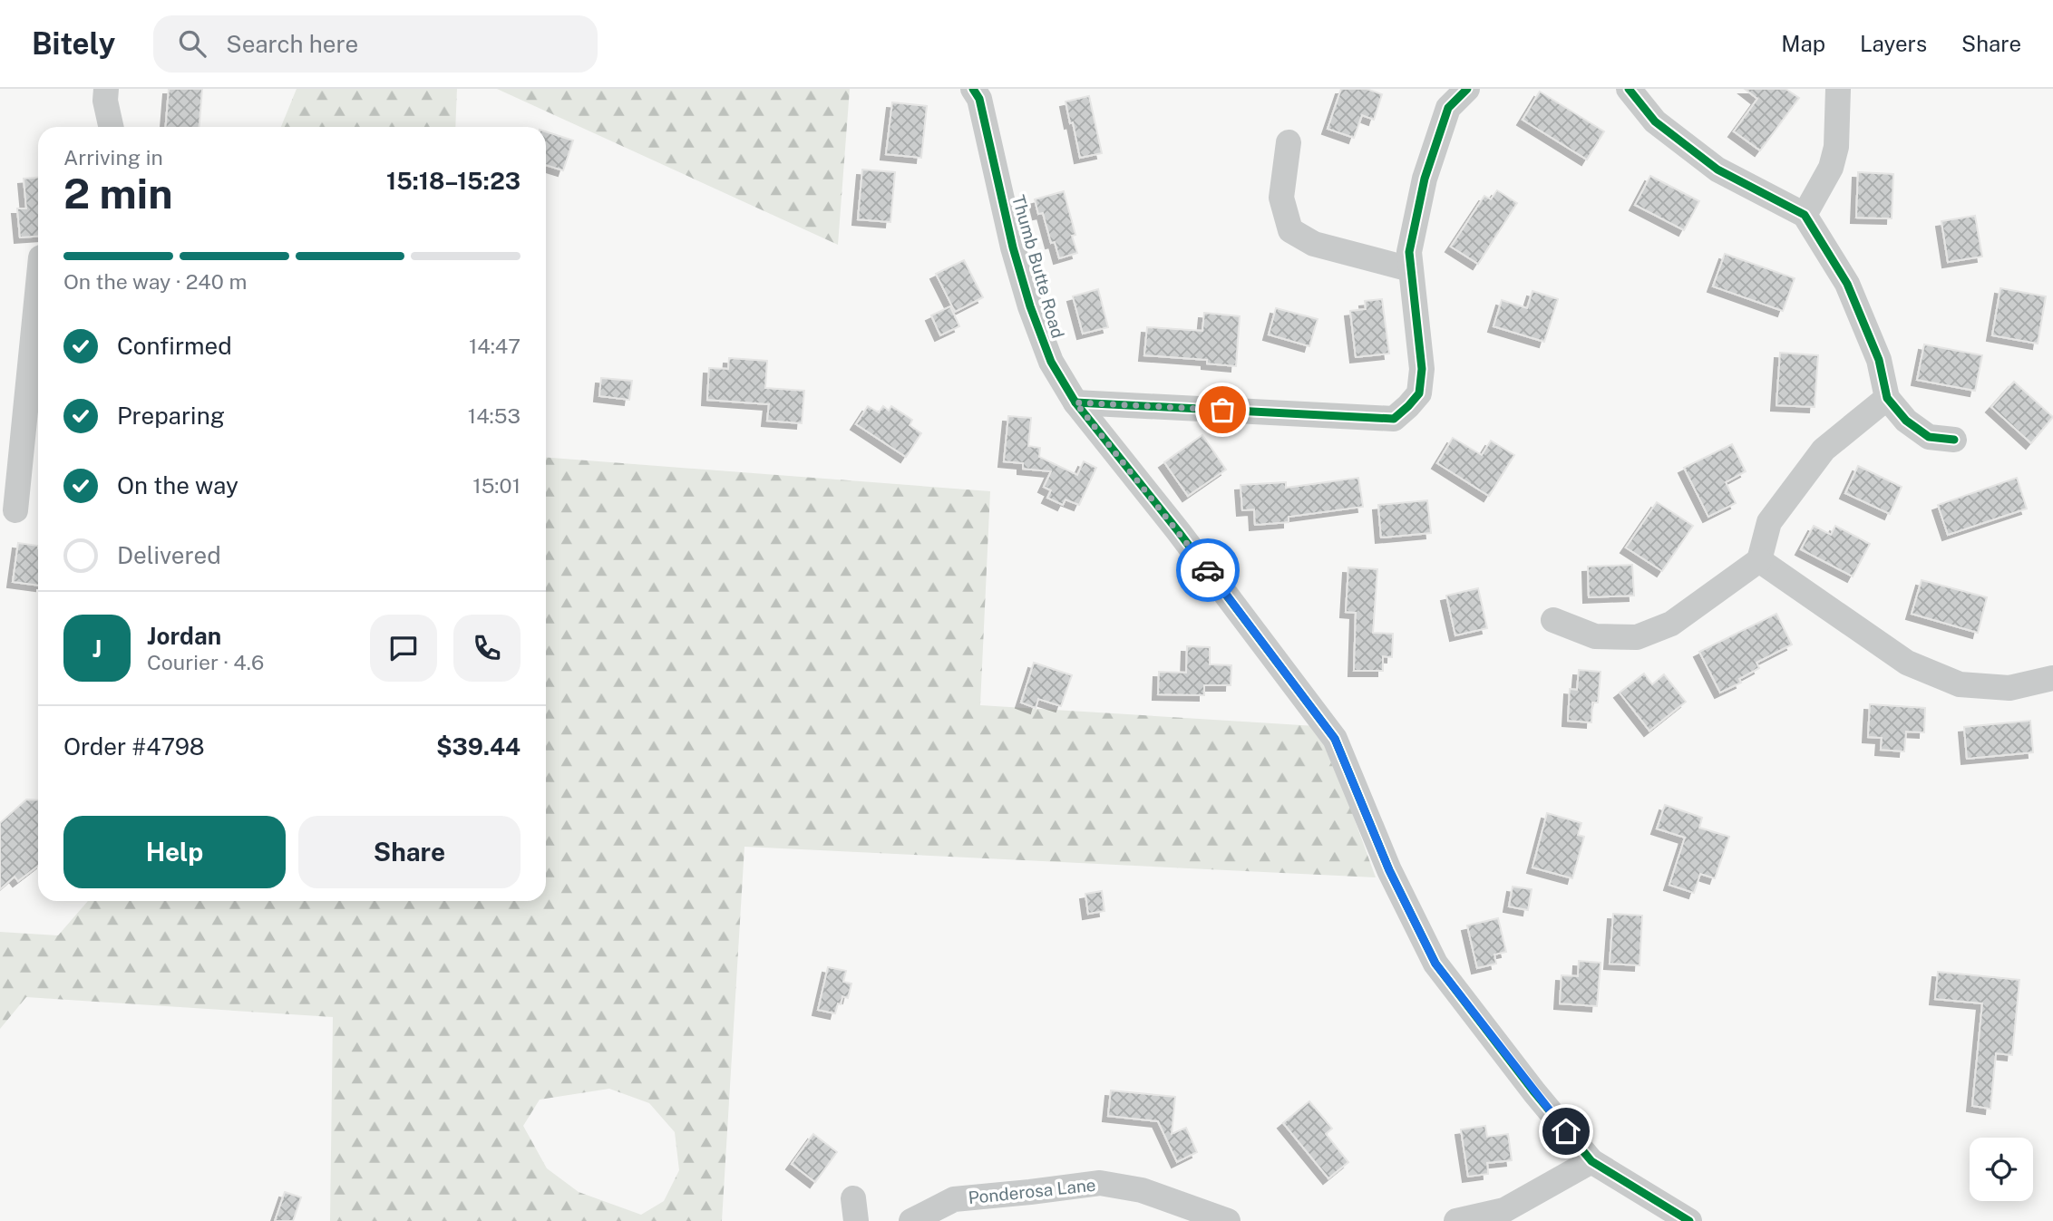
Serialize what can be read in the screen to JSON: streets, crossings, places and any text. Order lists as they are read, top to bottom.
{
  "streets": {
    "street": ["Thumb Butte Road", "Ponderosa Lane"]
  },
  "page": {
    "header": "Bitely",
    "search": "Search here",
    "nav": ["Map", "Layers", "Share"],
    "heading": ["2 min", "Arriving in", "15:18–15:23"],
    "panel": [
      "Jordan",
      "Courier · 4.6",
      "Order #4798",
      "$39.44"
    ],
    "bar": "On the way · 240 m",
    "list": [
      ["Confirmed", "14:47"],
      ["Preparing", "14:53"],
      ["On the way", "15:01"],
      "Delivered"
    ],
    "round": "J",
    "buttons": ["Help", "Share"]
  }
}
